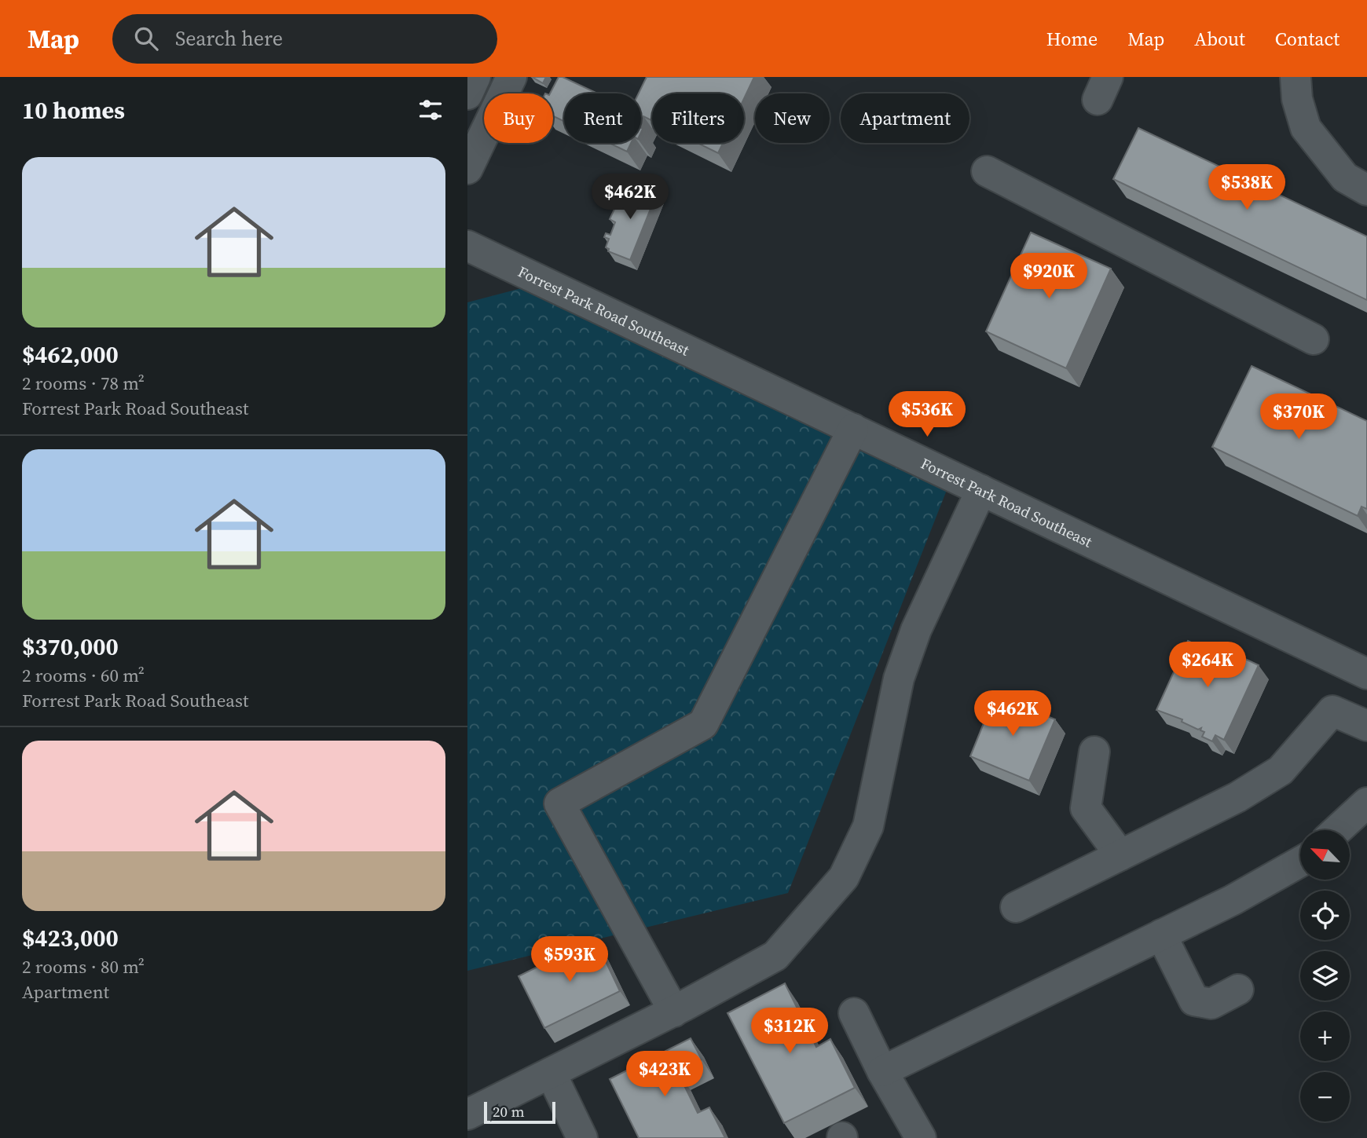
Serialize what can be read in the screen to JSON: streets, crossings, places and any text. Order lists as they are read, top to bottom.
{
  "streets": {
    "street": ["Forrest Park Road Southeast"]
  },
  "scale_bar": "20 m",
  "north": "top left",
  "page": {
    "header": "Map",
    "search": "Search here",
    "nav": [
      "Home",
      "Map",
      "About",
      "Contact"
    ],
    "heading": "10 homes",
    "chip": [
      "Buy",
      "Rent",
      "Filters",
      "New",
      "Apartment"
    ],
    "list": [
      {
        "name": "$462,000",
        "note": "2 rooms · 78 m² · Forrest Park Road Southeast"
      },
      {
        "name": "$370,000",
        "note": "2 rooms · 60 m² · Forrest Park Road Southeast"
      },
      {
        "name": "$423,000",
        "note": "2 rooms · 80 m² · Apartment"
      }
    ],
    "price": [
      "$538K",
      "$462K",
      "$920K",
      "$536K",
      "$370K",
      "$264K",
      "$462K",
      "$593K",
      "$312K",
      "$423K"
    ],
    "map_buttons": ["+", "−"],
    "scale": "20 m"
  }
}
